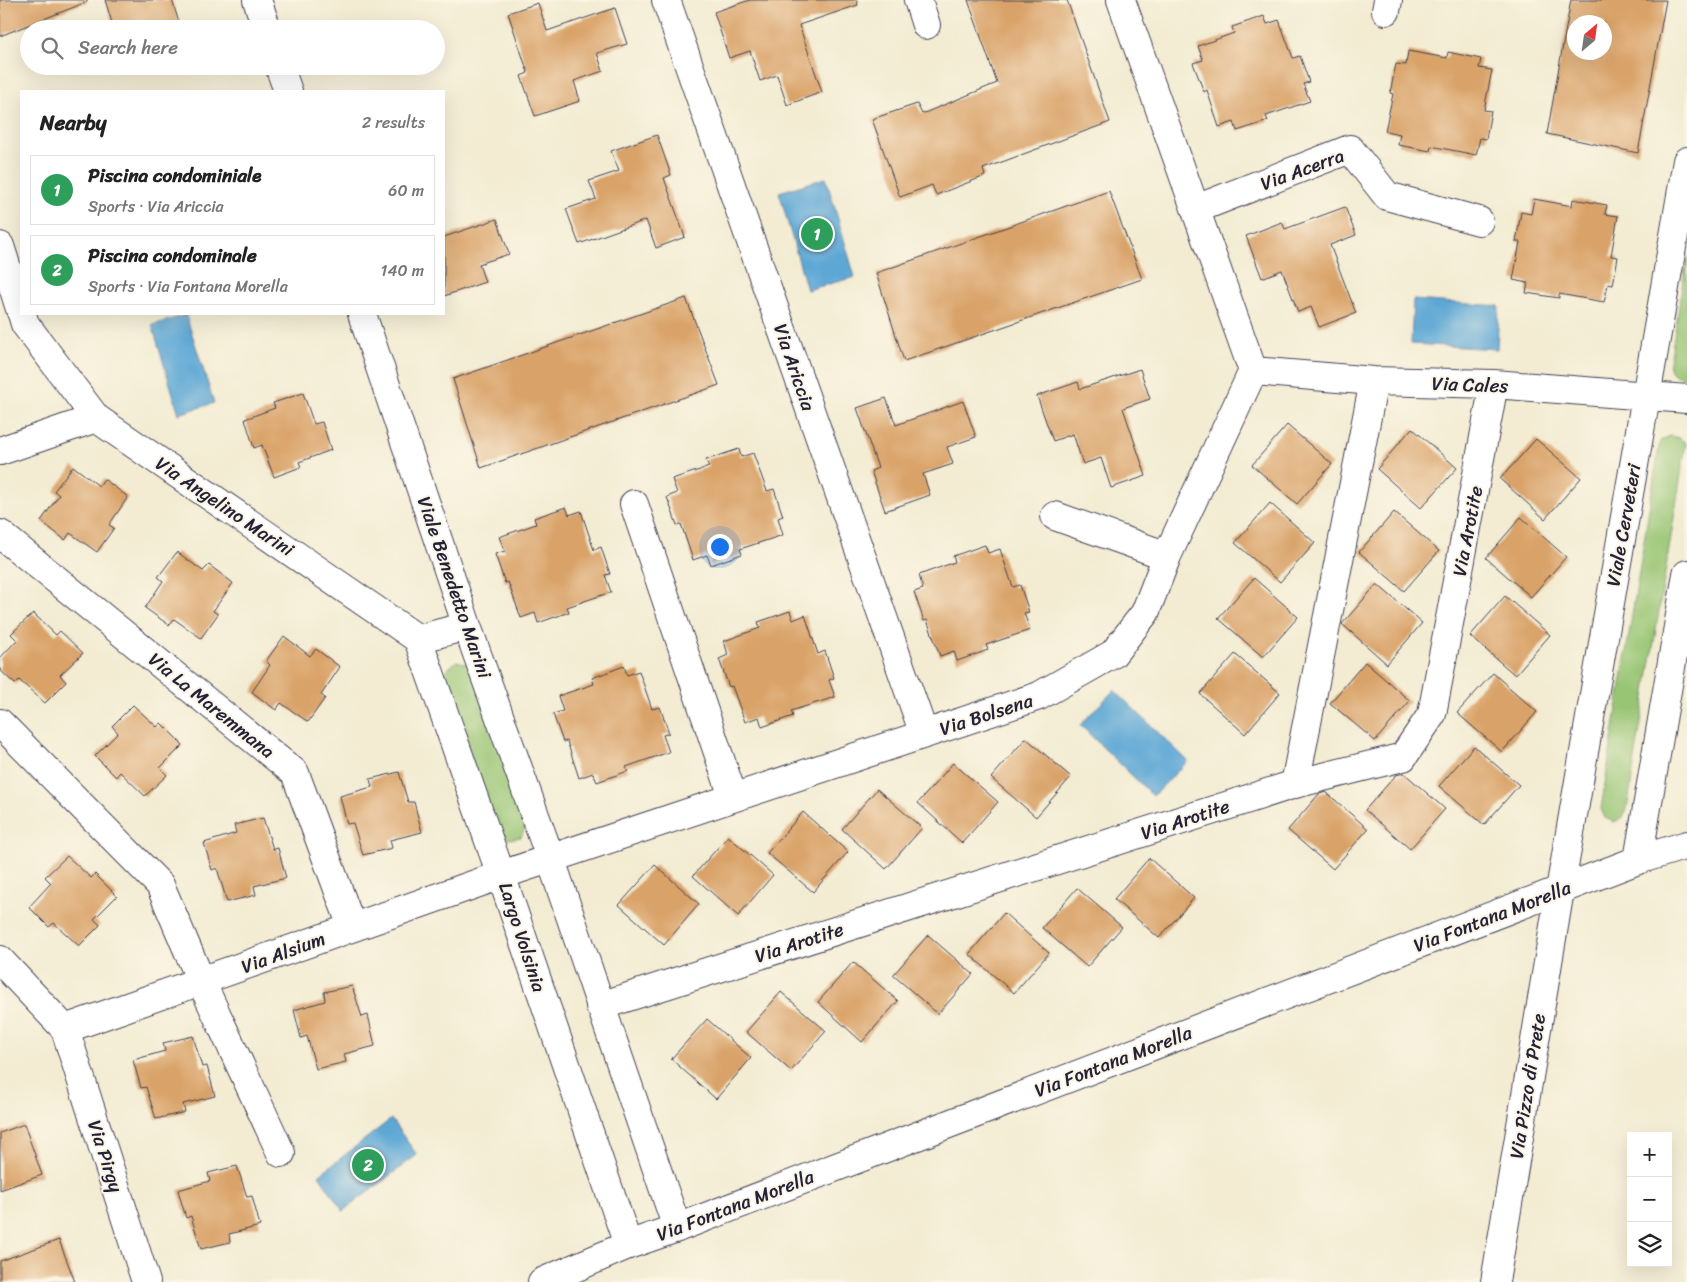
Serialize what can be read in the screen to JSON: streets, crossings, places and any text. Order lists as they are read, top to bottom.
{
  "streets": {
    "street": [
      "Via Acerra",
      "Via Ariccia",
      "Via Cales",
      "Via Angelino Marini",
      "Viale Cerveteri",
      "Via Arotite",
      "Viale Benedetto Marini",
      "Via La Maremmana",
      "Via Bolsena",
      "Via Fontana Morella",
      "Largo Volsinia",
      "Via Alsium",
      "Via Pizzo di Prete",
      "Via Pirgy"
    ]
  },
  "crossings": [
    ["Via Ariccia", "Via Bolsena"],
    ["Via Cales", "Viale Cerveteri"],
    ["Via Cales", "Via Arotite"],
    ["Via Cales", "Via Bolsena"],
    ["Viale Cerveteri", "Via Fontana Morella"],
    ["Viale Cerveteri", "Via Pizzo di Prete"],
    ["Viale Benedetto Marini", "Via Bolsena"],
    ["Viale Benedetto Marini", "Largo Volsinia"],
    ["Via La Maremmana", "Via Alsium"],
    ["Via Bolsena", "Largo Volsinia"],
    ["Via Fontana Morella", "Largo Volsinia"],
    ["Via Fontana Morella", "Via Pizzo di Prete"],
    ["Largo Volsinia", "Via Alsium"],
    ["Via Alsium", "Via Pirgy"]
  ],
  "north": "top right",
  "page": {
    "search": "Search here",
    "heading": ["Nearby", "2 results"],
    "list": [
      {
        "mark": "1",
        "name": "Piscina condominiale",
        "note": "Sports · Via Ariccia",
        "value": "60 m"
      },
      {
        "mark": "2",
        "name": "Piscina condominale",
        "note": "Sports · Via Fontana Morella",
        "value": "140 m"
      }
    ],
    "pins": ["1", "2"],
    "map_buttons": ["+", "−"]
  }
}
